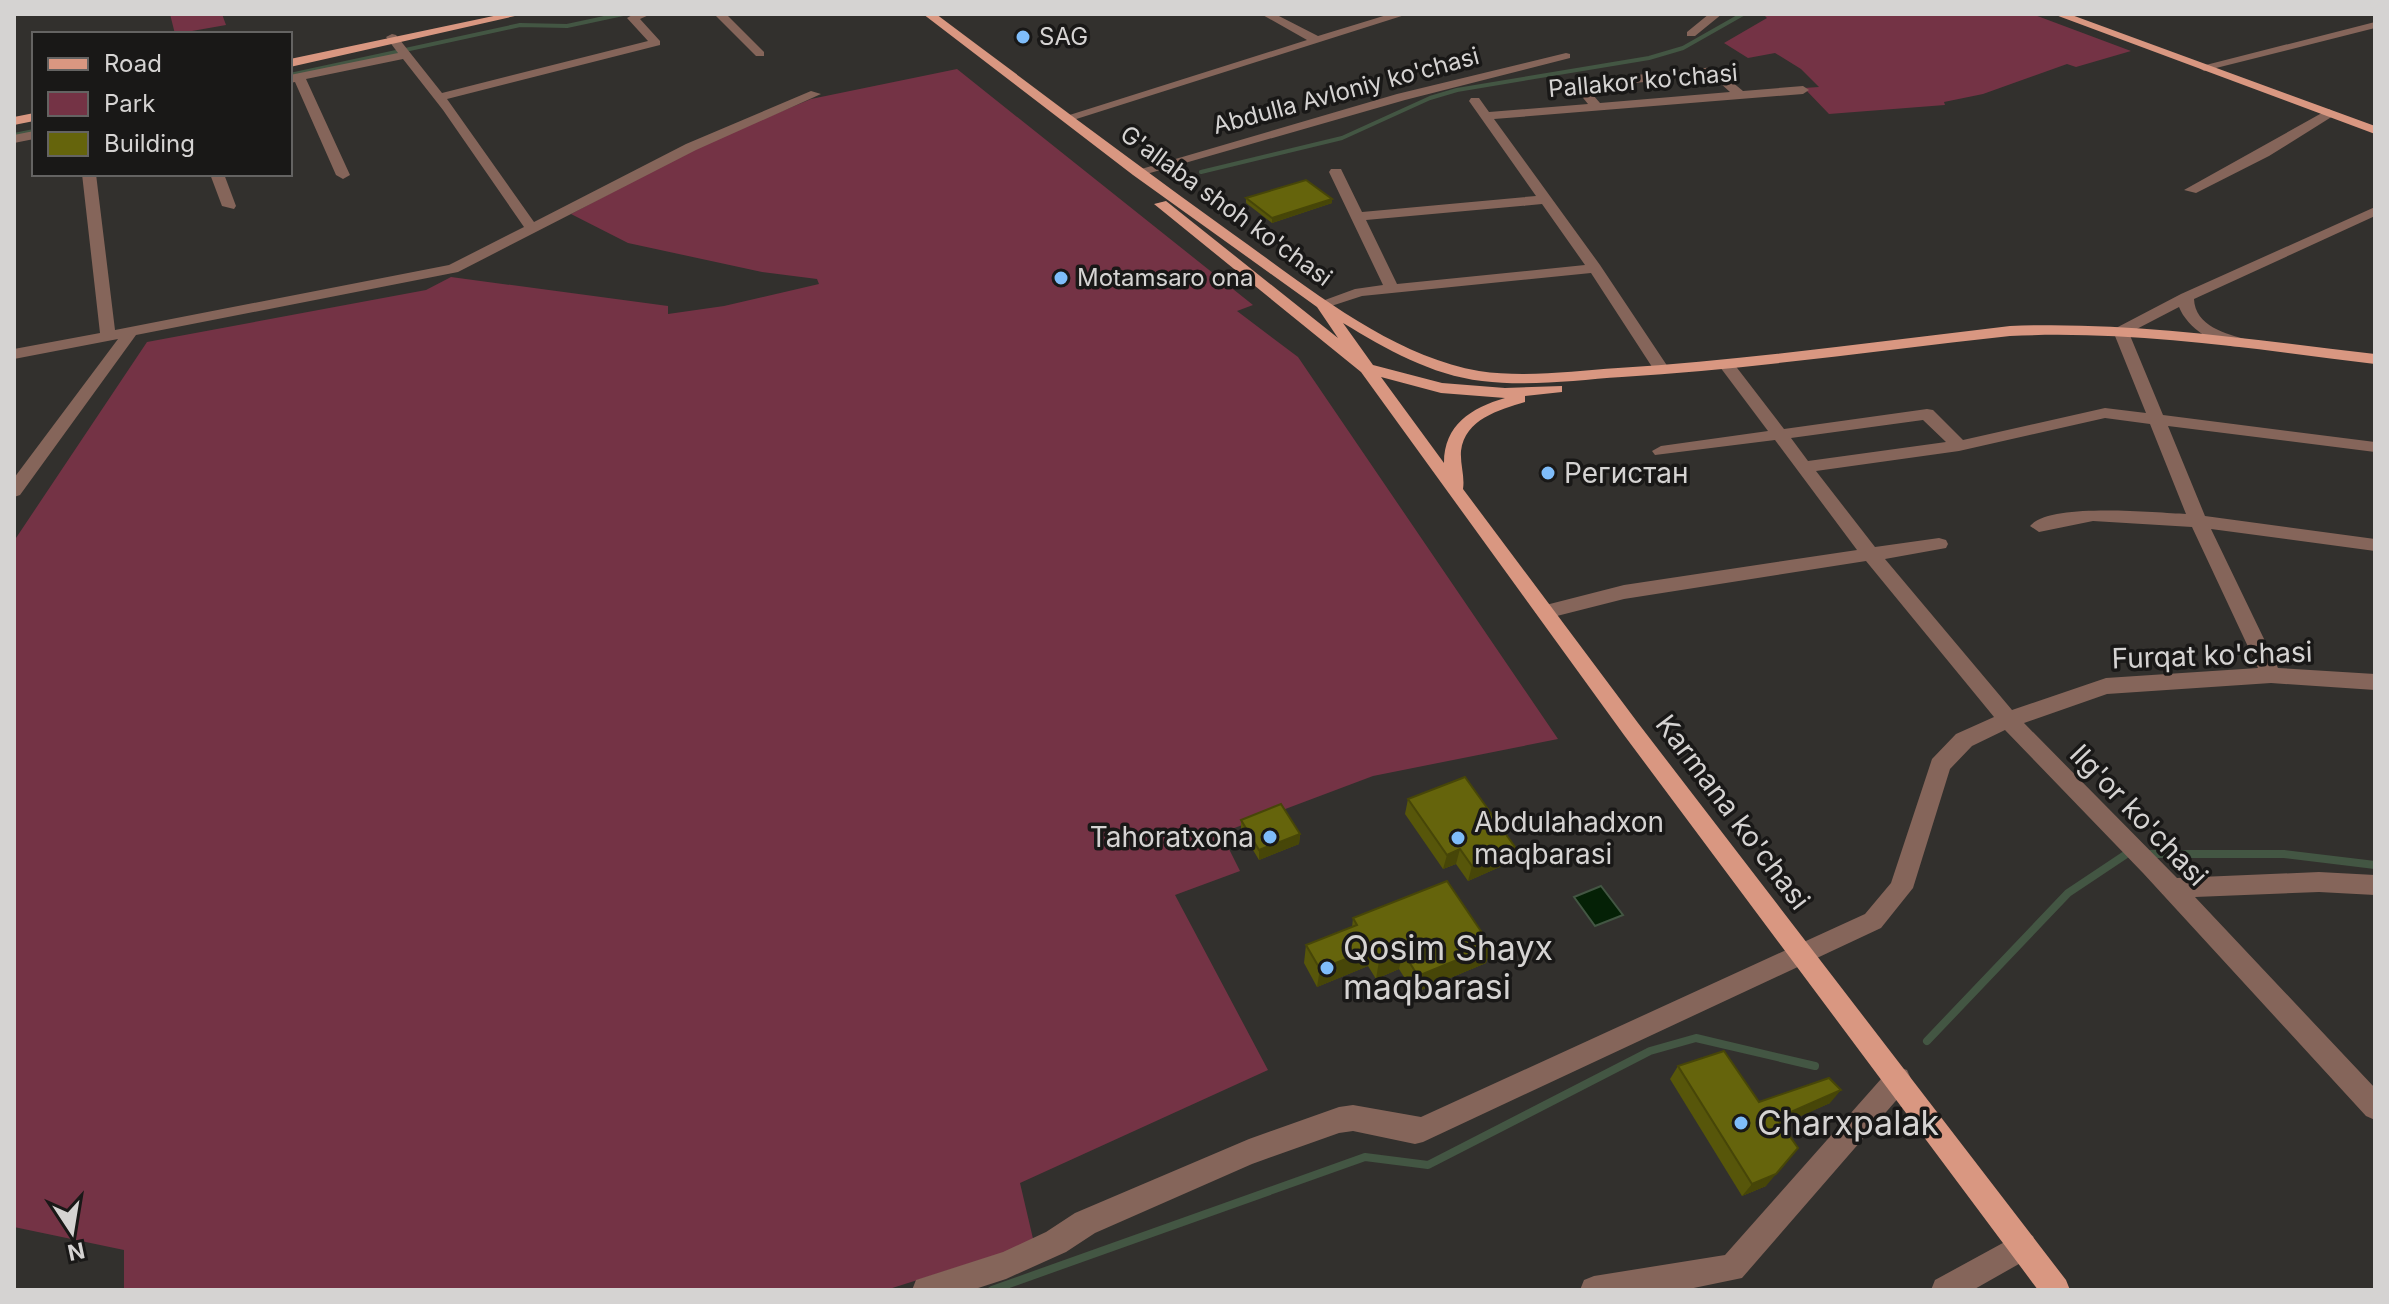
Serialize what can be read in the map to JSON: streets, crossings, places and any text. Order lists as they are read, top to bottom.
{
  "streets": {
    "main road": ["G'allaba shoh ko'chasi", "Karmana ko'chasi"],
    "street": [
      "Pallakor ko'chasi",
      "Abdulla Avloniy ko'chasi",
      "Furqat ko'chasi",
      "Ilg'or ko'chasi"
    ]
  },
  "crossings": [
    ["Abdulla Avloniy ko'chasi", "G'allaba shoh ko'chasi"],
    ["G'allaba shoh ko'chasi", "Karmana ko'chasi"],
    ["Furqat ko'chasi", "Karmana ko'chasi"],
    ["Furqat ko'chasi", "Ilg'or ko'chasi"]
  ],
  "places": [
    "SAG",
    "Motamsaro ona",
    "Регистан",
    "Tahoratxona",
    "Abdulahadxon maqbarasi",
    "Qosim Shayx maqbarasi",
    "Charxpalak"
  ],
  "legend": ["Road", "Park", "Building"],
  "north": "bottom"
}
